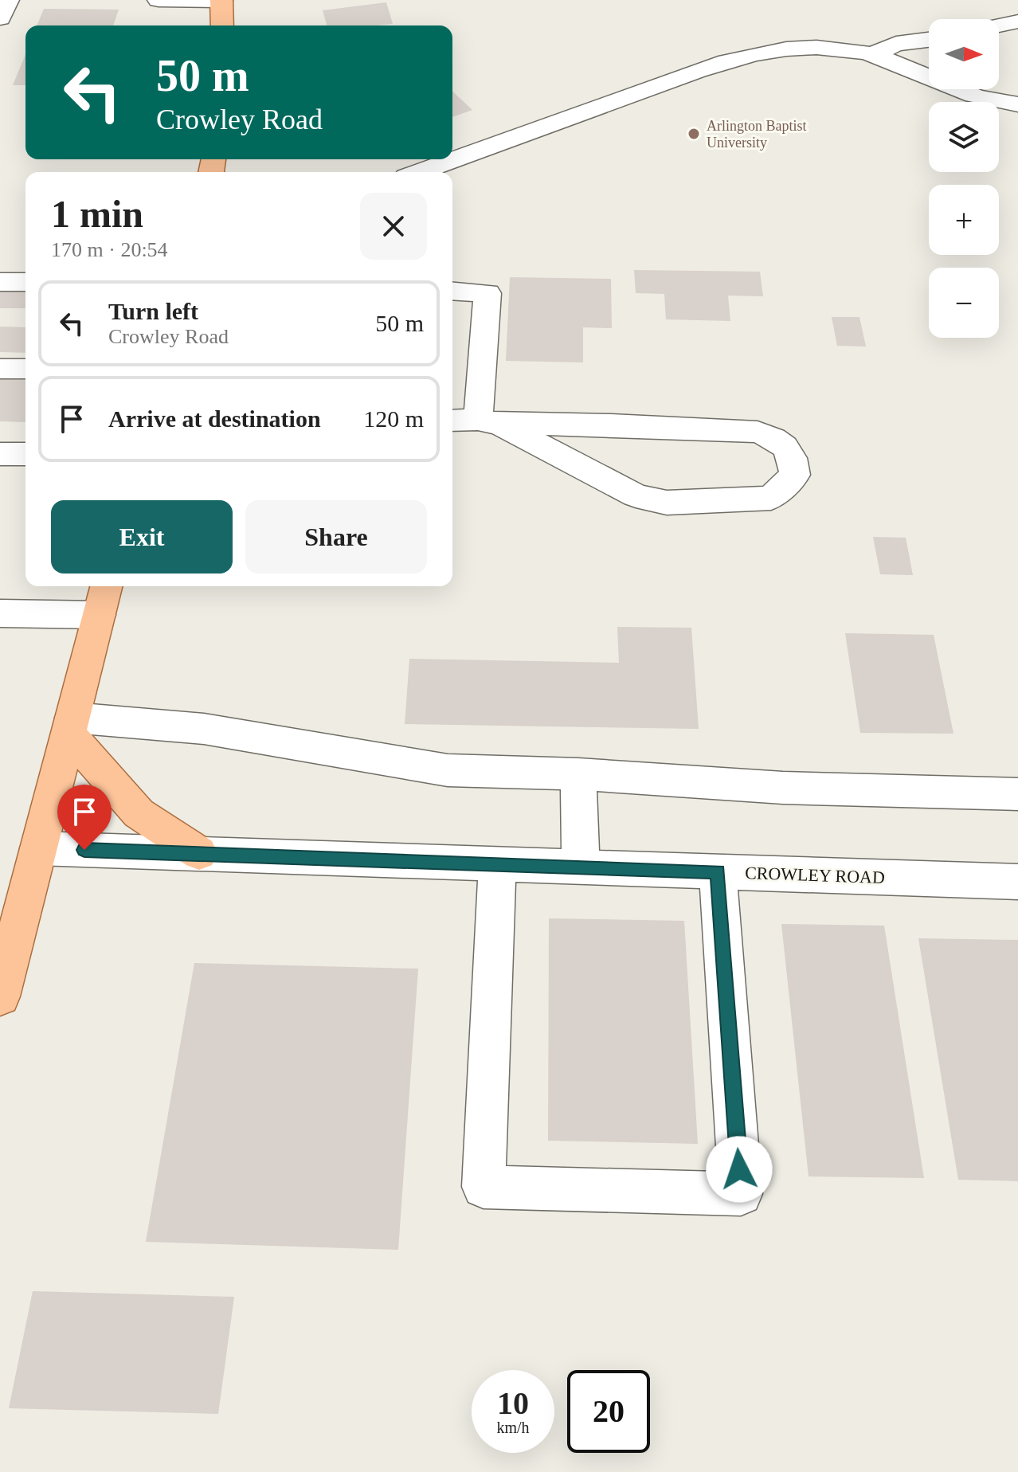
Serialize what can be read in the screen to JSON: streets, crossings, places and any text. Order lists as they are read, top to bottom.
{
  "streets": {
    "street": ["CROWLEY ROAD"]
  },
  "places": ["Arlington Baptist University"],
  "north": "right",
  "page": {
    "map_buttons": ["+", "−"],
    "turn": ["50 m", "Crowley Road"],
    "heading": ["1 min", "170 m · 20:54"],
    "list": [
      {
        "name": "Turn left",
        "note": "Crowley Road",
        "value": "50 m"
      },
      {
        "name": "Arrive at destination",
        "value": "120 m"
      }
    ],
    "buttons": ["Exit", "Share"],
    "speed": "10 km/h",
    "limit": "20"
  }
}
